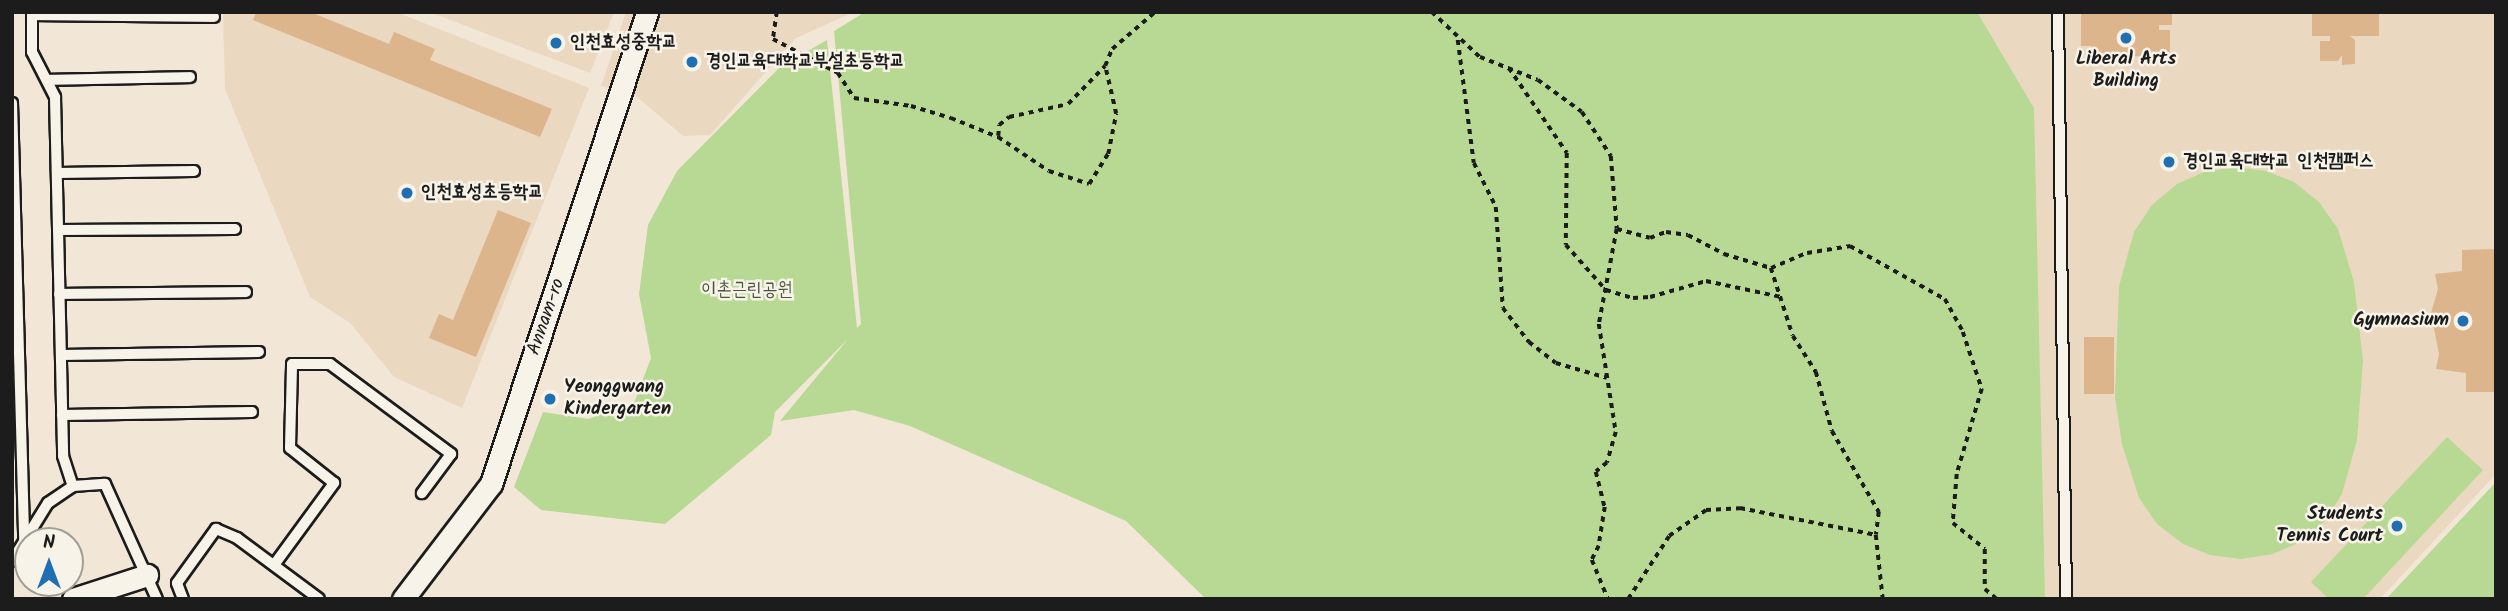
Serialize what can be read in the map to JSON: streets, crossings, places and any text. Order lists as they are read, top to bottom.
{
  "streets": {
    "street": ["Annam-ro"]
  },
  "parks": ["이촌근린공원"],
  "places": [
    "Liberal Arts Building",
    "인천효성중학교",
    "경인교육대학교부설초등학교",
    "경인교육대학교 인천캠퍼스",
    "인천효성초등학교",
    "Gymnasium",
    "Yeonggwang Kindergarten",
    "Students Tennis Court"
  ],
  "north": "top"
}
